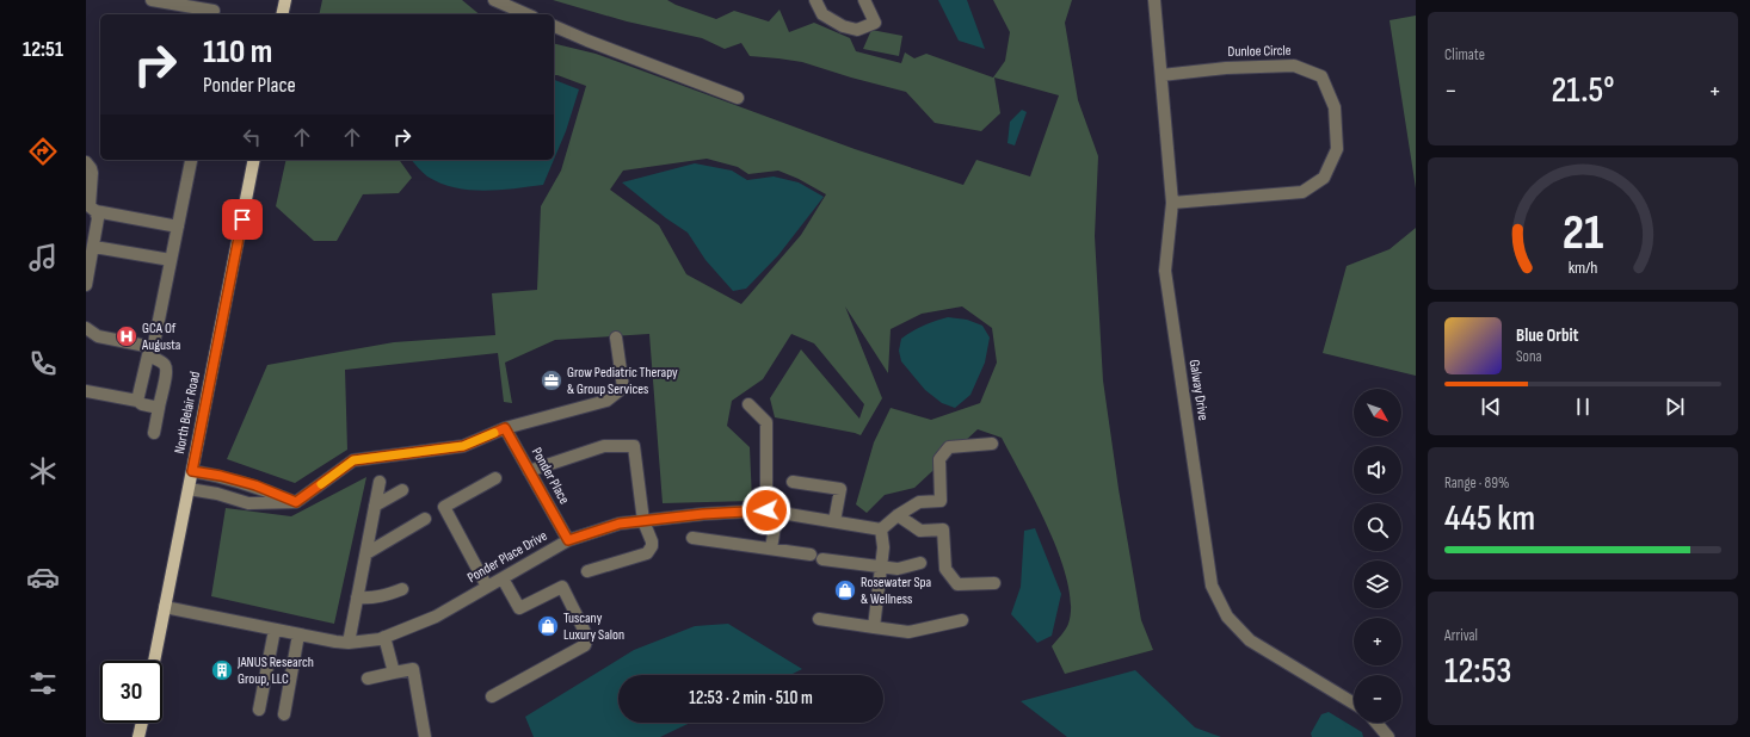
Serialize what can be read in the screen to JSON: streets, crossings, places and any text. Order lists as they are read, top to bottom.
{
  "streets": {
    "main road": ["North Belair Road"],
    "street": [
      "Dunloe Circle",
      "Galway Drive",
      "Ponder Place",
      "Ponder Place Drive"
    ]
  },
  "crossings": [
    ["Dunloe Circle", "Galway Drive"],
    ["North Belair Road", "Ponder Place Drive"],
    ["Ponder Place", "Ponder Place Drive"]
  ],
  "places": {
    "hospital": ["GCA Of Augusta"],
    "office": ["Grow Pediatric Therapy & Group Services"],
    "shop": ["Rosewater Spa & Wellness", "Tuscany Luxury Salon"],
    "building": ["JANUS Research Group, LLC"]
  },
  "north": "bottom right",
  "page": {
    "tabs": "12:51",
    "tile": [
      "Climate",
      ["Range · 89%", "445 km"],
      ["Arrival", "12:53"]
    ],
    "turn": ["110 m", "Ponder Place"],
    "heat": ["−", "21.5°", "+"],
    "song": ["Blue Orbit", "Sona"],
    "map_buttons": ["+", "−"],
    "limit": "30",
    "trip": "12:53 · 2 min · 510 m",
    "gauge": ["21", "km/h"]
  }
}
